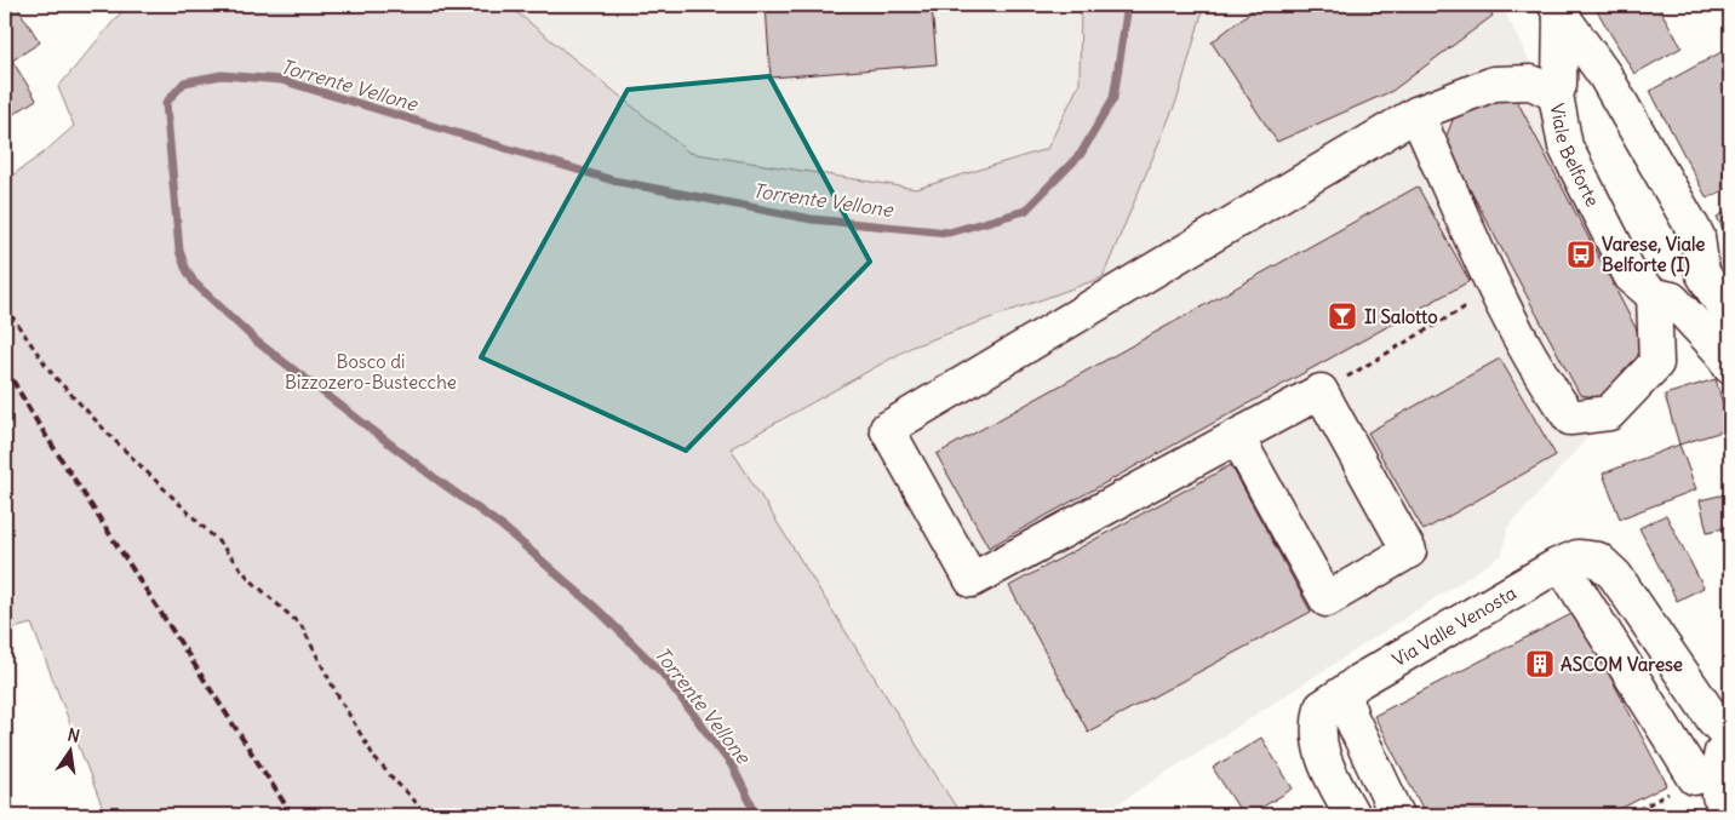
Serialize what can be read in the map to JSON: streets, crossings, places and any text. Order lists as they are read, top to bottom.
{
  "streets": {
    "main road": ["Viale Belforte", "Via Valle Venosta"]
  },
  "water": ["Torrente Vellone"],
  "parks": ["Bosco di Bizzozero-Bustecche"],
  "places": {
    "bus stop": ["Varese, Viale Belforte (I)"],
    "bar": ["Il Salotto"],
    "building": ["ASCOM Varese"]
  },
  "north": "top"
}
